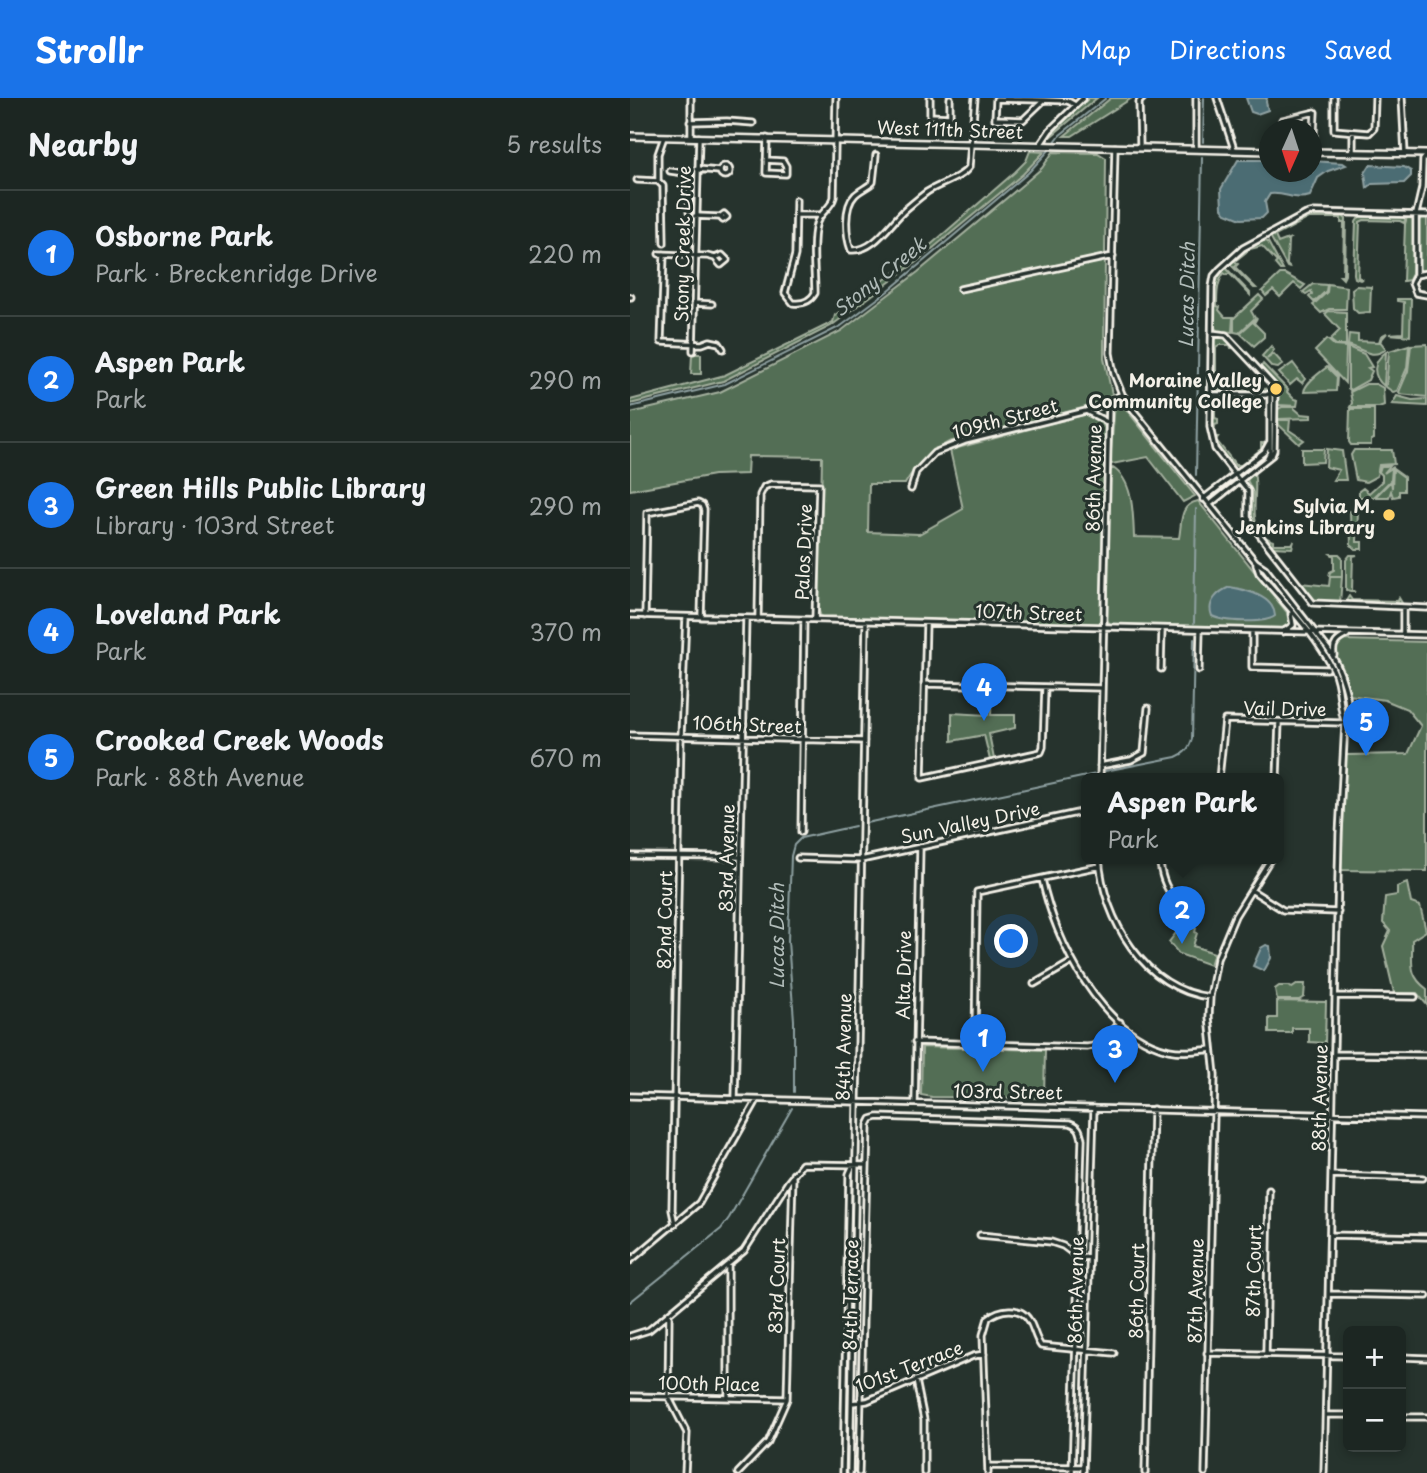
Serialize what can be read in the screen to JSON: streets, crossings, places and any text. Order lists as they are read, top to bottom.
{
  "streets": {
    "main road": ["West 111th Street"],
    "street": [
      "Stony Creek Drive",
      "109th Street",
      "86th Avenue",
      "Palos Drive",
      "107th Street",
      "Vail Drive",
      "106th Street",
      "Sun Valley Drive",
      "83rd Avenue",
      "82nd Court",
      "Alta Drive",
      "84th Avenue",
      "103rd Street",
      "88th Avenue",
      "87th Court",
      "83rd Court",
      "86th Court",
      "87th Avenue",
      "84th Terrace",
      "101st Terrace",
      "100th Place"
    ]
  },
  "crossings": [
    ["West 111th Street", "Stony Creek Drive"],
    ["109th Street", "86th Avenue"],
    ["86th Avenue", "107th Street"],
    ["86th Avenue", "103rd Street"],
    ["Palos Drive", "107th Street"],
    ["107th Street", "83rd Avenue"],
    ["107th Street", "82nd Court"],
    ["107th Street", "84th Avenue"],
    ["107th Street", "88th Avenue"],
    ["Vail Drive", "88th Avenue"],
    ["106th Street", "83rd Avenue"],
    ["106th Street", "82nd Court"],
    ["106th Street", "84th Avenue"],
    ["Sun Valley Drive", "Alta Drive"],
    ["Sun Valley Drive", "84th Avenue"],
    ["83rd Avenue", "103rd Street"],
    ["82nd Court", "103rd Street"],
    ["Alta Drive", "103rd Street"],
    ["84th Avenue", "103rd Street"],
    ["84th Avenue", "101st Terrace"],
    ["103rd Street", "88th Avenue"],
    ["103rd Street", "86th Court"],
    ["103rd Street", "87th Avenue"],
    ["83rd Court", "100th Place"],
    ["84th Terrace", "101st Terrace"]
  ],
  "water": ["Stony Creek", "Lucas Ditch"],
  "places": ["Moraine Valley Community College", "Sylvia M. Jenkins Library"],
  "north": "bottom",
  "page": {
    "header": "Strollr",
    "nav": ["Map", "Directions", "Saved"],
    "heading": ["Nearby", "5 results"],
    "list": [
      {
        "mark": "1",
        "name": "Osborne Park",
        "note": "Park · Breckenridge Drive",
        "value": "220 m"
      },
      {
        "mark": "2",
        "name": "Aspen Park",
        "note": "Park",
        "value": "290 m"
      },
      {
        "mark": "3",
        "name": "Green Hills Public Library",
        "note": "Library · 103rd Street",
        "value": "290 m"
      },
      {
        "mark": "4",
        "name": "Loveland Park",
        "note": "Park",
        "value": "370 m"
      },
      {
        "mark": "5",
        "name": "Crooked Creek Woods",
        "note": "Park · 88th Avenue",
        "value": "670 m"
      }
    ],
    "pins": [
      "4",
      "5",
      "2",
      "1",
      "3"
    ],
    "popup": ["Aspen Park", "Park"],
    "map_buttons": ["+", "−"]
  }
}
